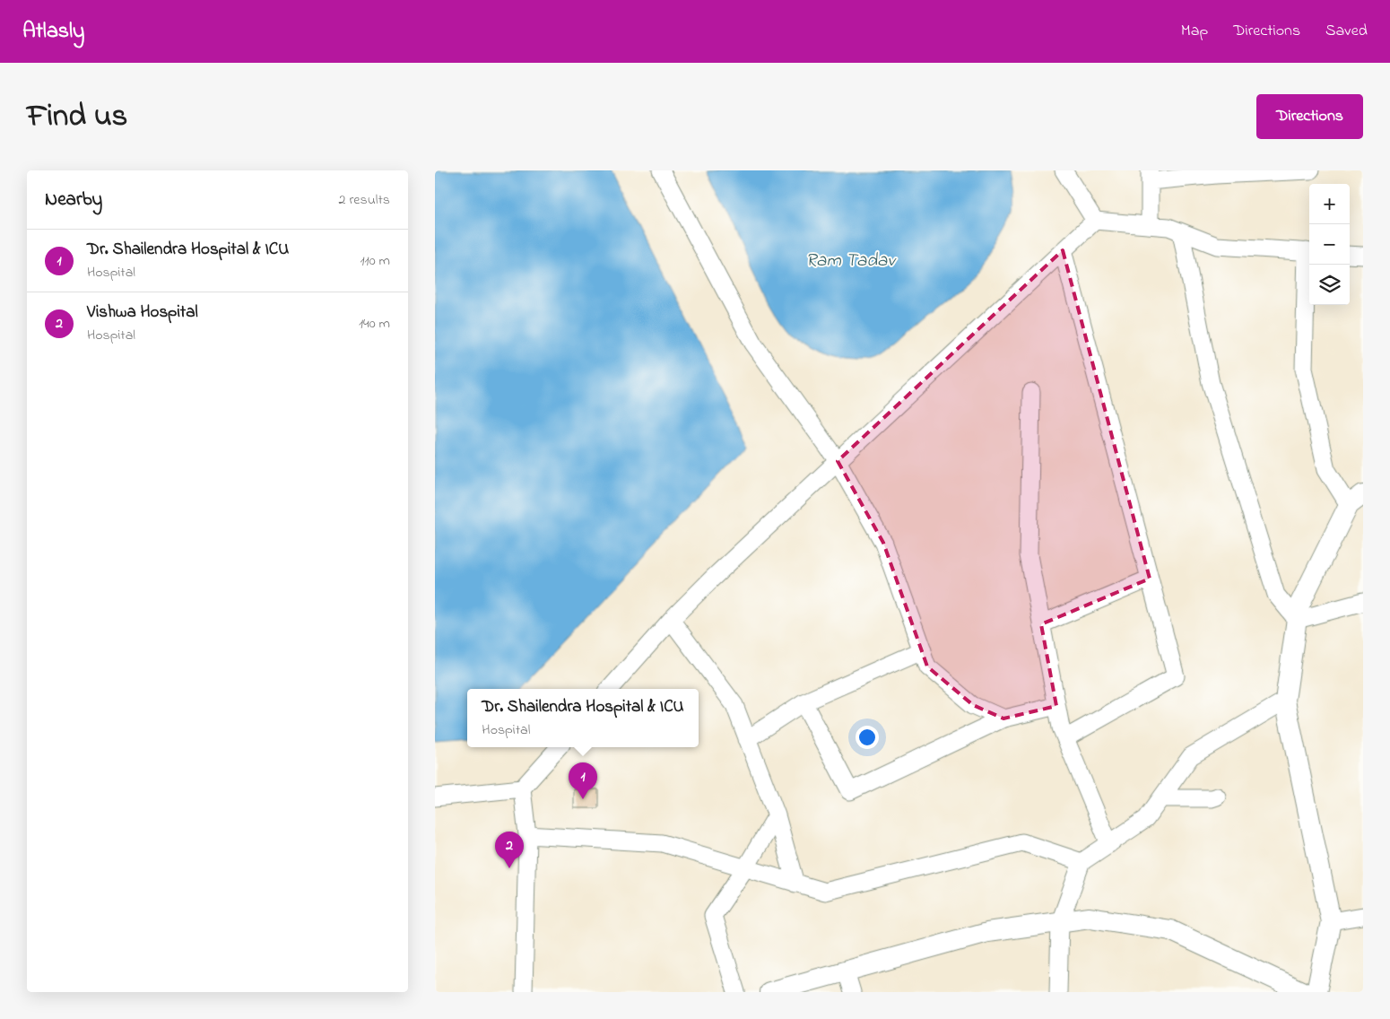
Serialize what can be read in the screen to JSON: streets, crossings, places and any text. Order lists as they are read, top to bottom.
{
  "water": ["Ram Tadav"],
  "page": {
    "header": "Atlasly",
    "nav": ["Map", "Directions", "Saved"],
    "title": "Find us",
    "buttons": "Directions",
    "heading": ["Nearby", "2 results"],
    "map_buttons": ["+", "−"],
    "list": [
      {
        "mark": "1",
        "name": "Dr. Shailendra Hospital & ICU",
        "note": "Hospital",
        "value": "110 m"
      },
      {
        "mark": "2",
        "name": "Vishwa Hospital",
        "note": "Hospital",
        "value": "140 m"
      }
    ],
    "popup": ["Dr. Shailendra Hospital & ICU", "Hospital"],
    "pins": ["1", "2"]
  }
}
